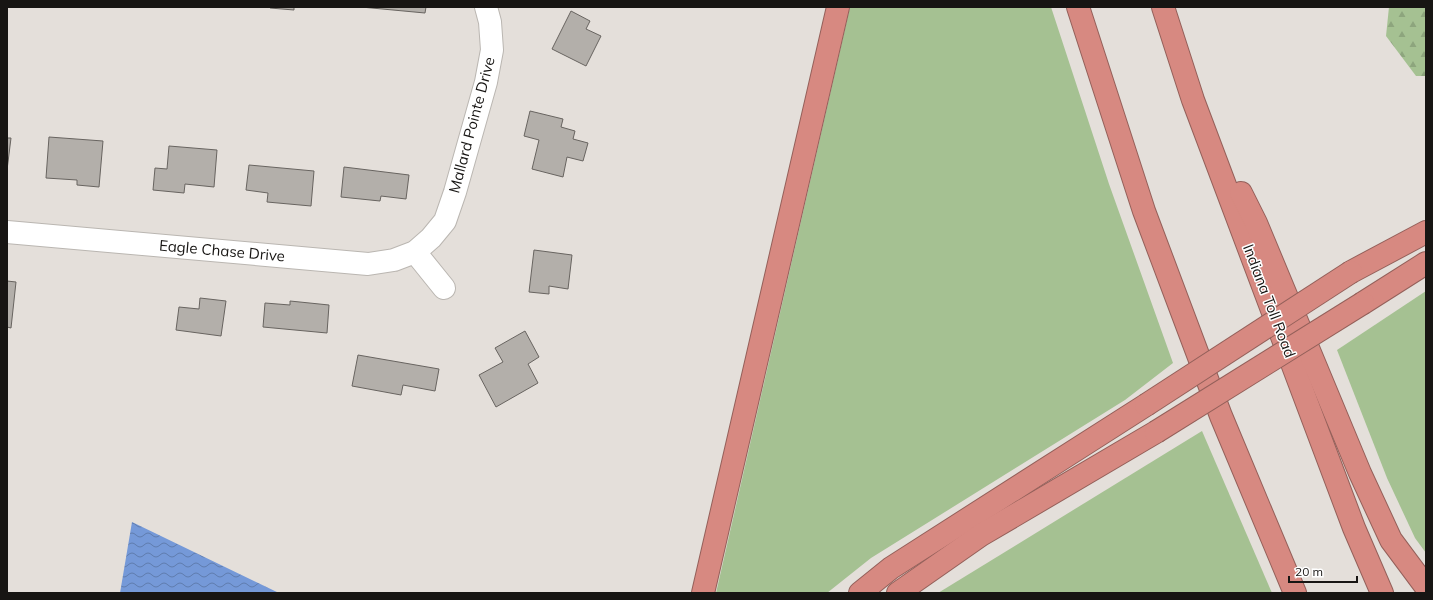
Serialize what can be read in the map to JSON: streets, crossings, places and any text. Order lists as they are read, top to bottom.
{
  "streets": {
    "highway": ["Indiana Toll Road"],
    "street": ["Mallard Pointe Drive", "Eagle Chase Drive"]
  },
  "crossings": [
    ["Mallard Pointe Drive", "Eagle Chase Drive"]
  ],
  "scale_bar": "20 m"
}
